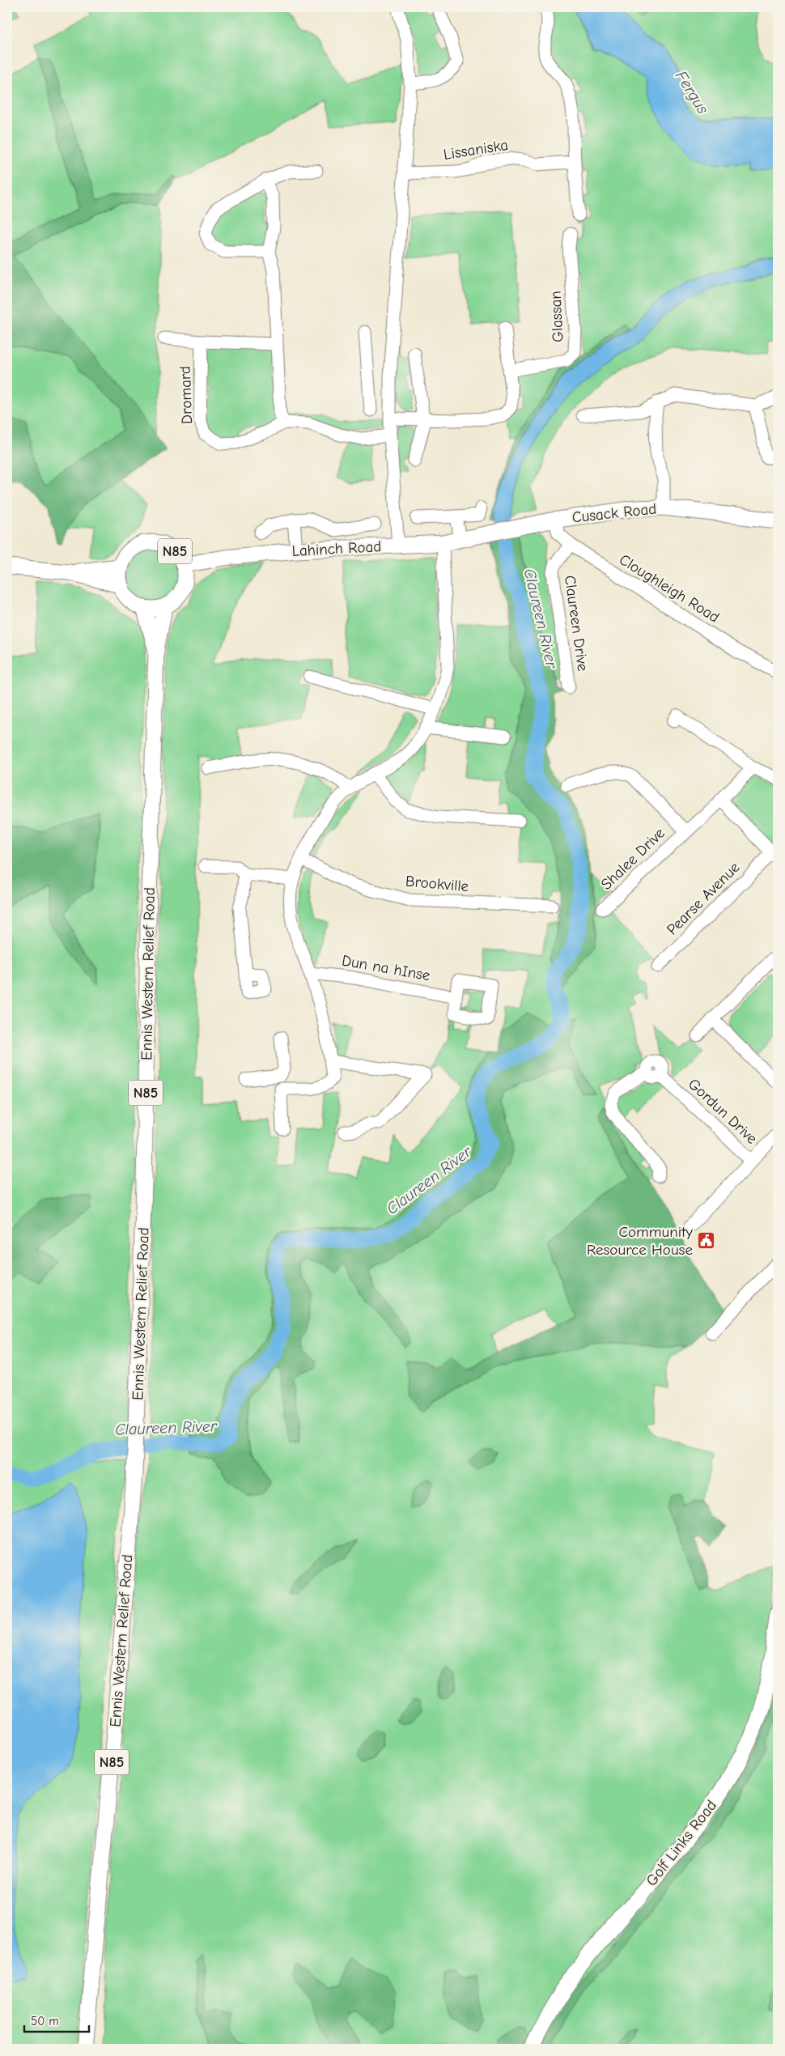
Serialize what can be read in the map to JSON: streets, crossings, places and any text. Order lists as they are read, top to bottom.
{
  "streets": {
    "main road": [
      "Cusack Road",
      "Lahinch Road",
      "N85",
      "Ennis Western Relief Road",
      "Golf Links Road"
    ],
    "street": [
      "Lissaniska",
      "Glassan",
      "Dromard",
      "Cloughleigh Road",
      "Claureen Drive",
      "Shalee Drive",
      "Brookville",
      "Pearse Avenue",
      "Dun na hInse",
      "Gordun Drive"
    ]
  },
  "crossings": [
    ["Cusack Road", "Lahinch Road"],
    ["Cusack Road", "Cloughleigh Road"],
    ["Lahinch Road", "N85"],
    ["Lahinch Road", "Ennis Western Relief Road"],
    ["N85", "Ennis Western Relief Road"],
    ["Cloughleigh Road", "Claureen Drive"]
  ],
  "water": ["Fergus", "Claureen River"],
  "places": {
    "public building": ["Community Resource House"]
  },
  "scale_bar": "50 m"
}
